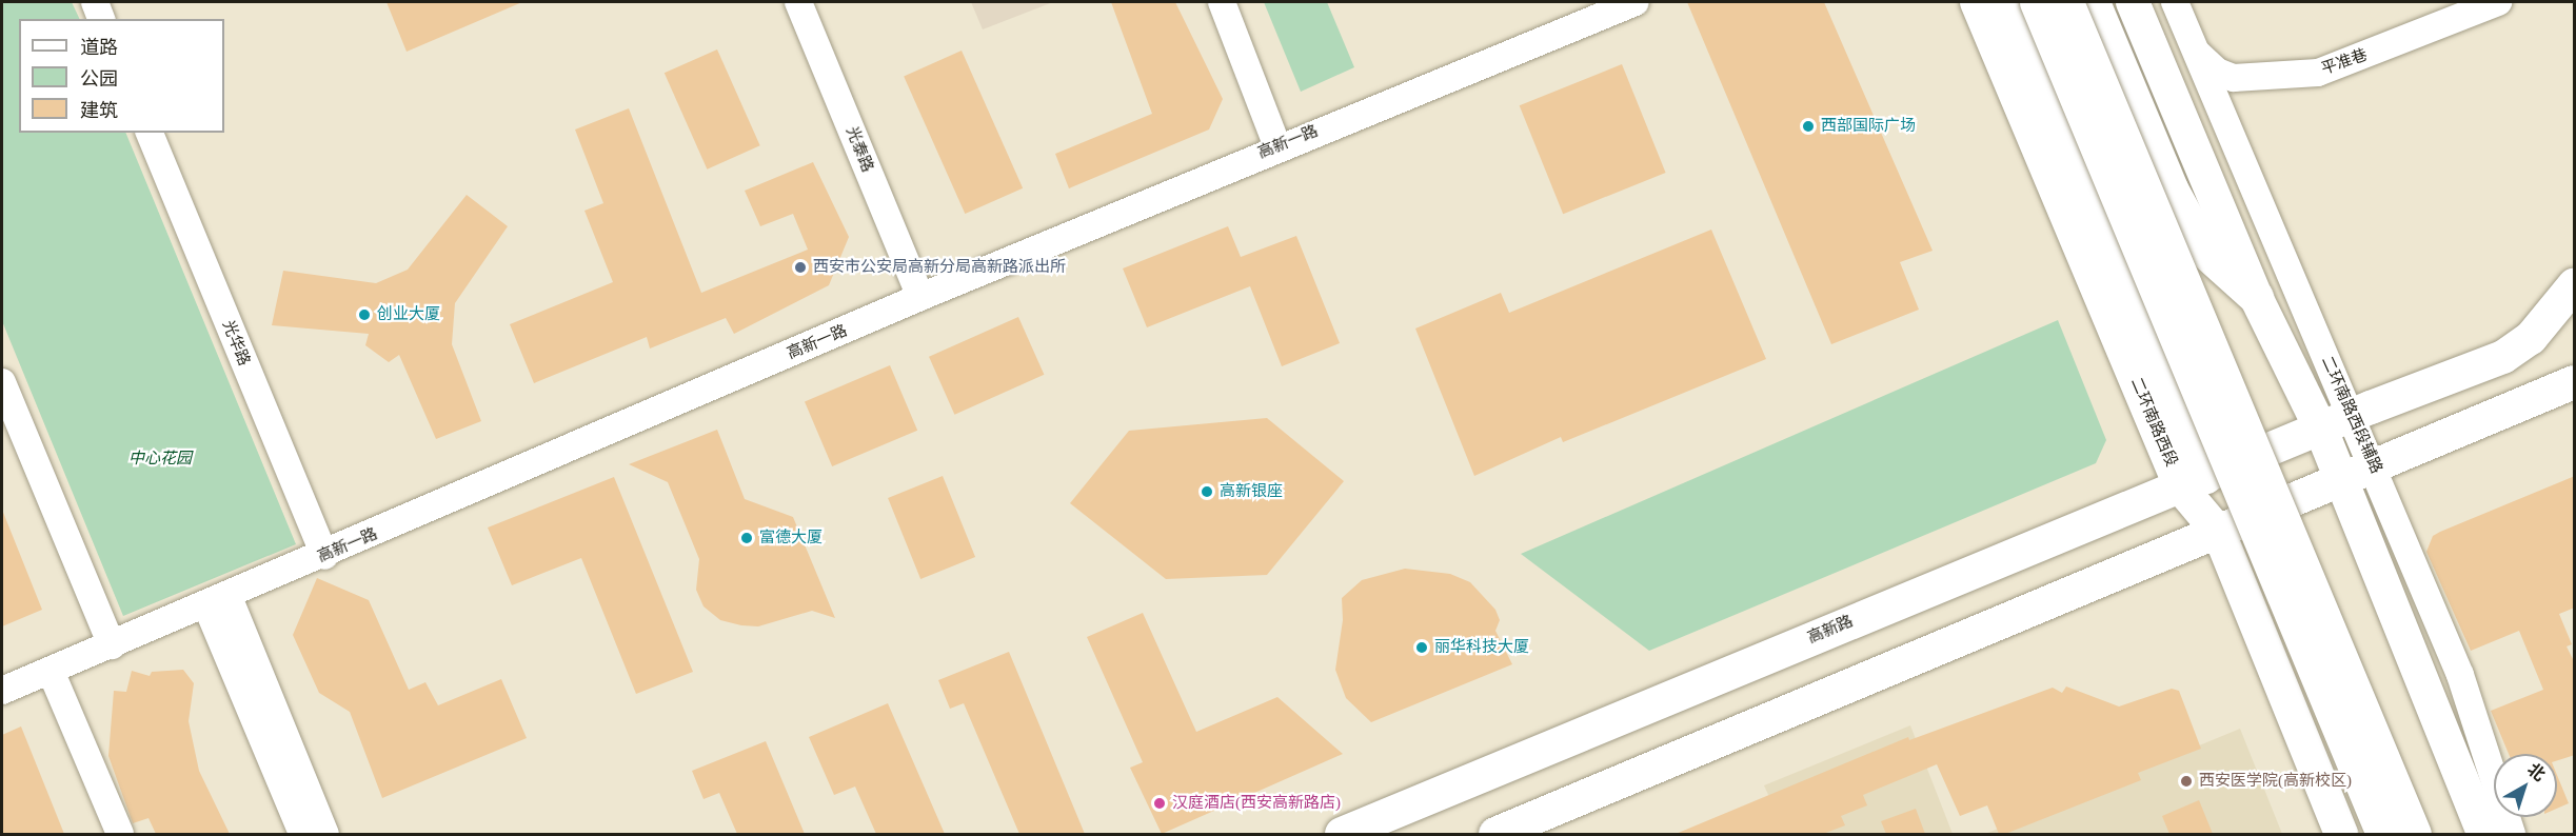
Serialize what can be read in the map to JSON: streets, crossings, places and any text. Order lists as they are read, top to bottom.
{
  "streets": {
    "main road": ["二环南路西段", "高新路"],
    "street": [
      "平准巷",
      "高新一路",
      "光泰路",
      "光华路",
      "二环南路西段辅路"
    ]
  },
  "crossings": [
    ["平准巷", "二环南路西段辅路"],
    ["高新一路", "光泰路"],
    ["高新一路", "光华路"],
    ["二环南路西段辅路", "高新路"],
    ["二环南路西段", "高新路"]
  ],
  "parks": ["中心花园"],
  "places": [
    "西部国际广场",
    "西安市公安局高新分局高新路派出所",
    "创业大厦",
    "高新银座",
    "富德大厦",
    "丽华科技大厦",
    "西安医学院(高新校区)",
    "汉庭酒店(西安高新路店)"
  ],
  "legend": ["道路", "公园", "建筑"],
  "north": "top right"
}
